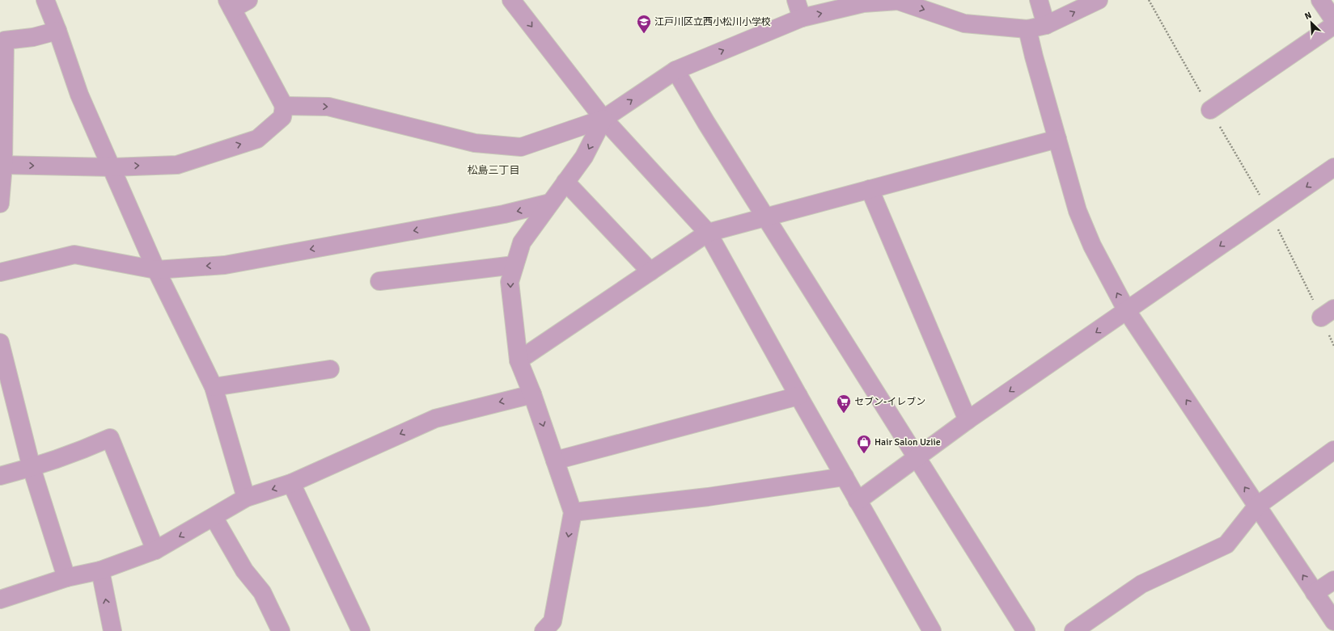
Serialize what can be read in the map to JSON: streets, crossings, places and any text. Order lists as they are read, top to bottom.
{
  "districts": ["松島三丁目"],
  "places": {
    "school or university": ["江戸川区立西小松川小学校"],
    "supermarket": ["セブン-イレブン"],
    "shop": ["Hair Salon Uziie"]
  },
  "north": "top left"
}
